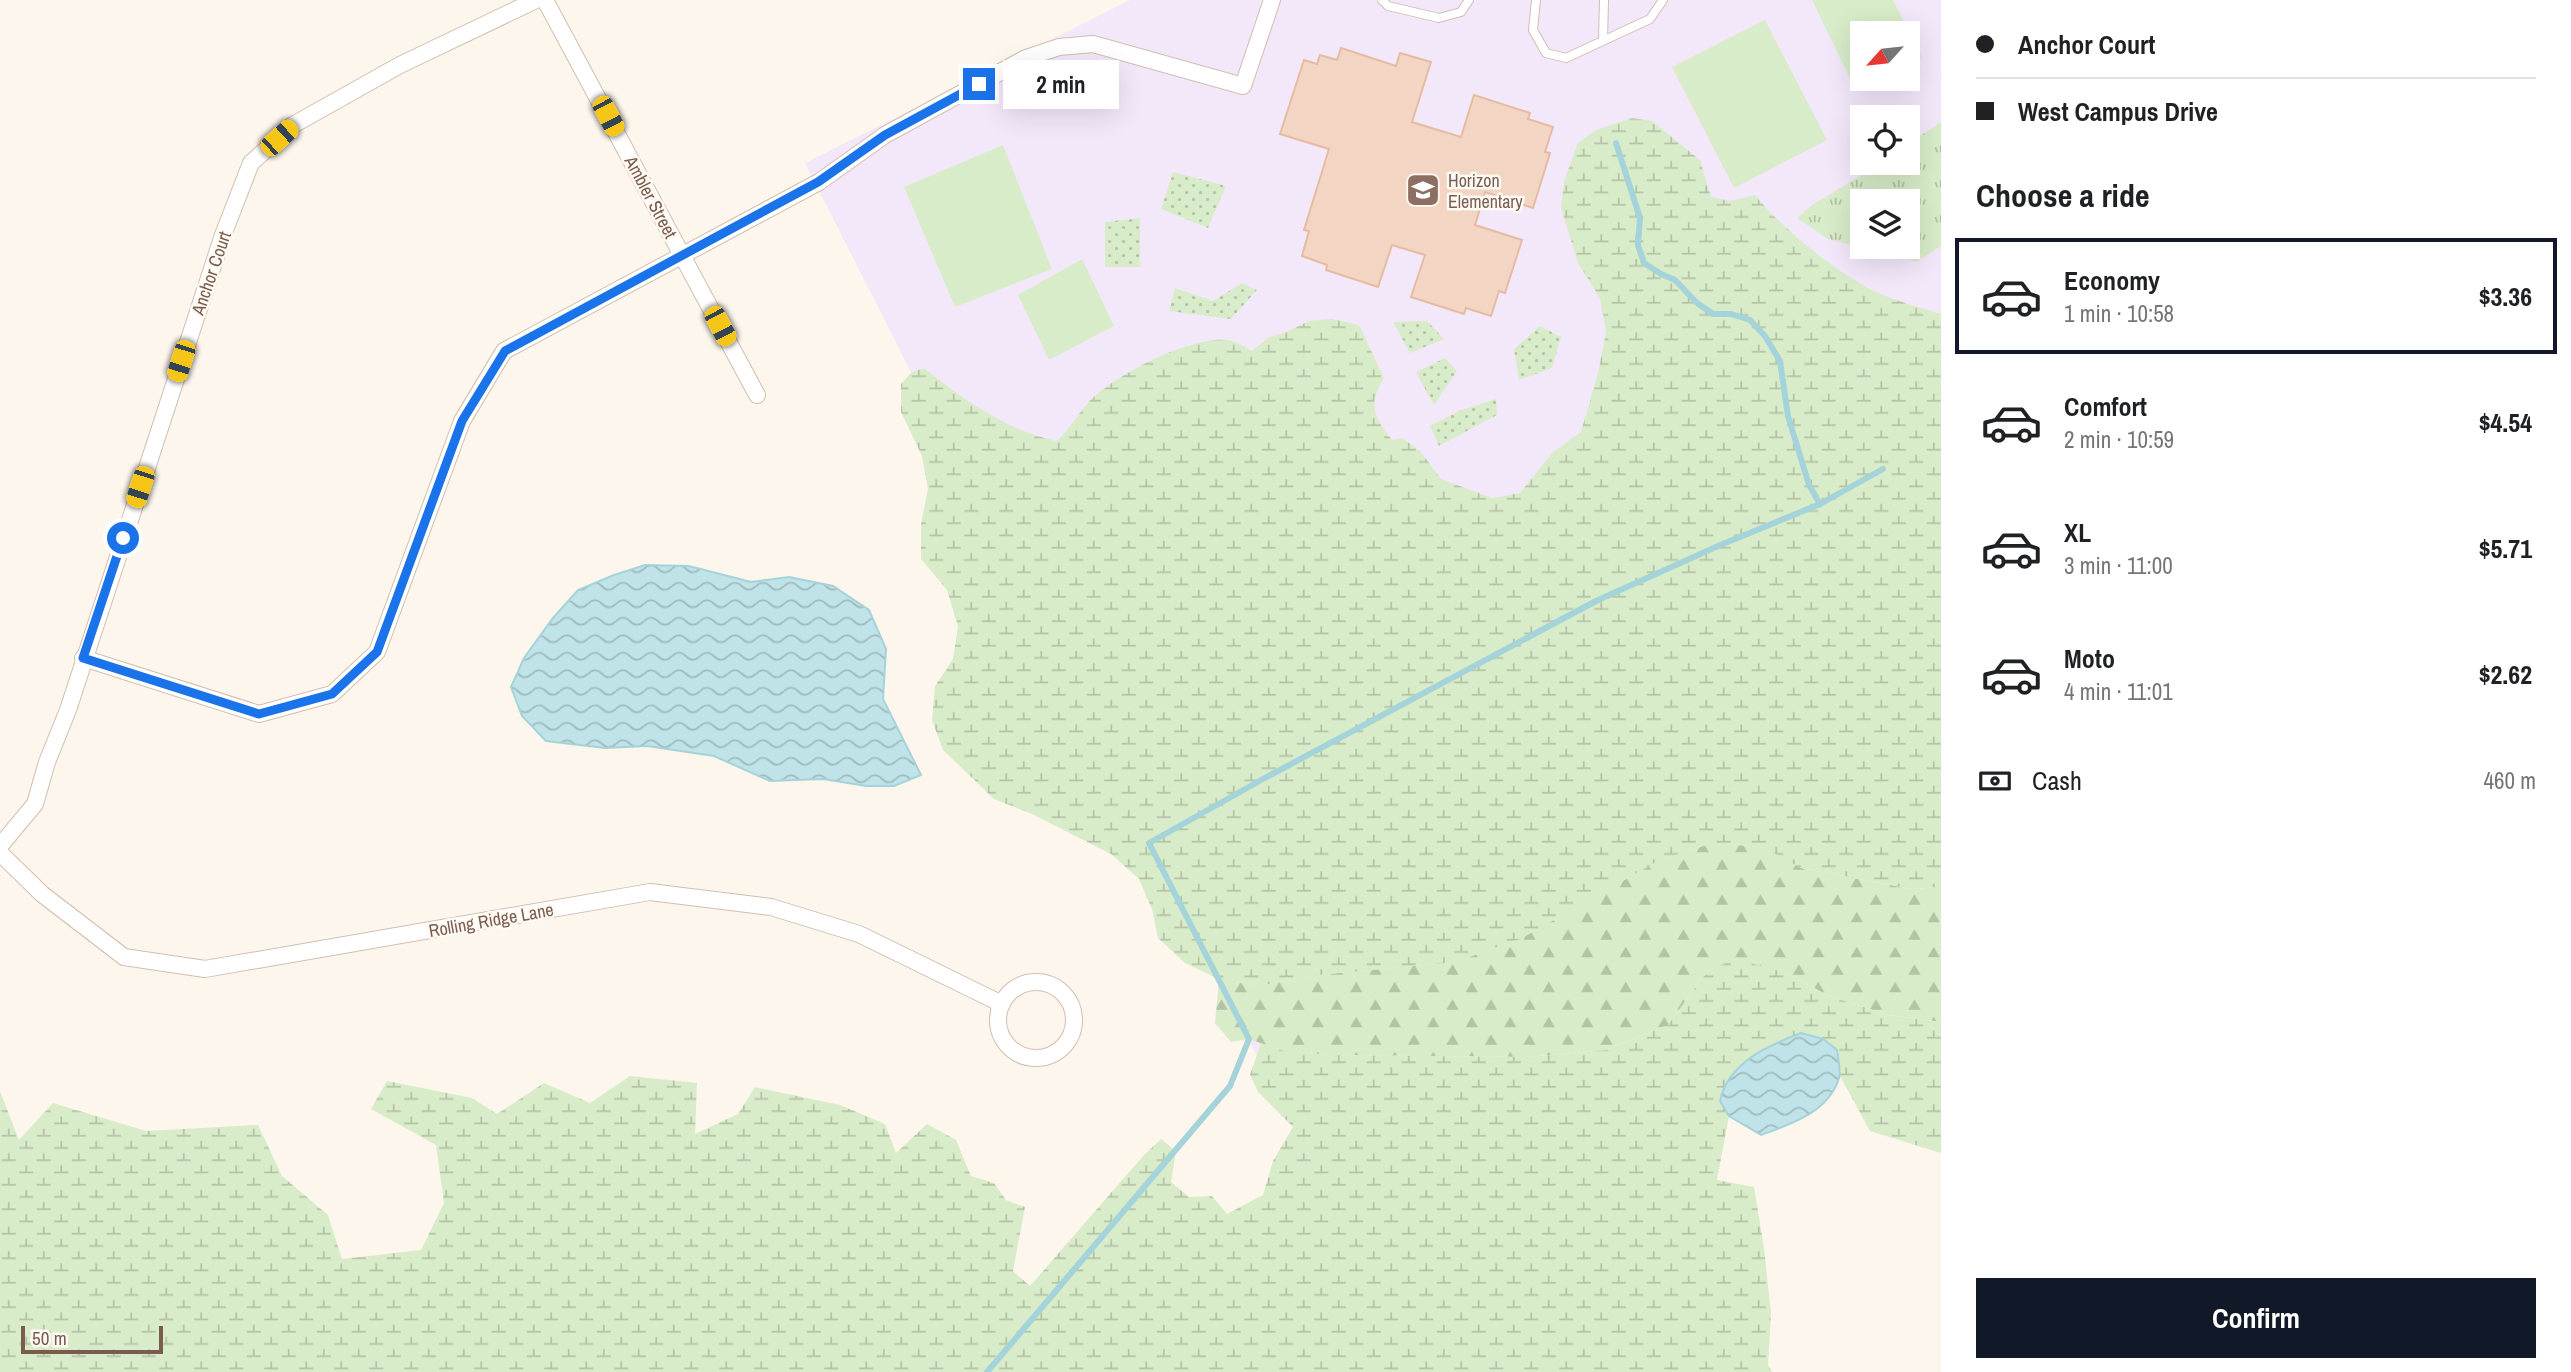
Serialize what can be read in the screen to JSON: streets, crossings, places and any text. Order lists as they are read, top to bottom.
{
  "streets": {
    "street": ["Ambler Street", "Anchor Court", "Rolling Ridge Lane"]
  },
  "places": {
    "school or university": ["Horizon Elementary"]
  },
  "scale_bar": "50 m",
  "north": "bottom left",
  "page": {
    "banner": ["Anchor Court", "West Campus Drive"],
    "bubble": "2 min",
    "heading": "Choose a ride",
    "list": [
      {
        "name": "Economy",
        "note": "1 min · 10:58",
        "value": "$3.36"
      },
      {
        "name": "Comfort",
        "note": "2 min · 10:59",
        "value": "$4.54"
      },
      {
        "name": "XL",
        "note": "3 min · 11:00",
        "value": "$5.71"
      },
      {
        "name": "Moto",
        "note": "4 min · 11:01",
        "value": "$2.62"
      }
    ],
    "pay": ["Cash", "460 m"],
    "buttons": "Confirm",
    "scale": "50 m"
  }
}
